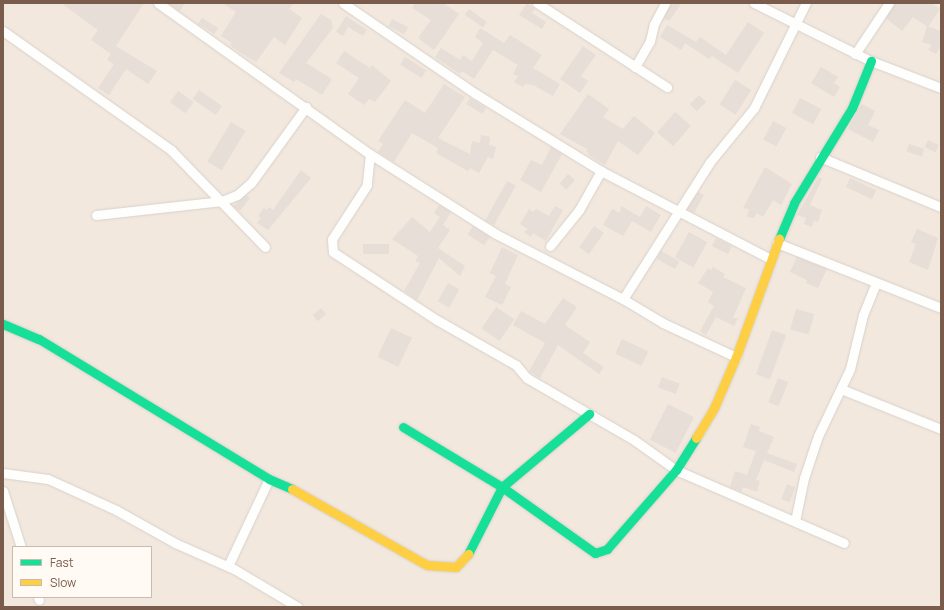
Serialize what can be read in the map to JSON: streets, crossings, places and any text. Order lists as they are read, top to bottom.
{
  "legend": ["Fast", "Slow"]
}
